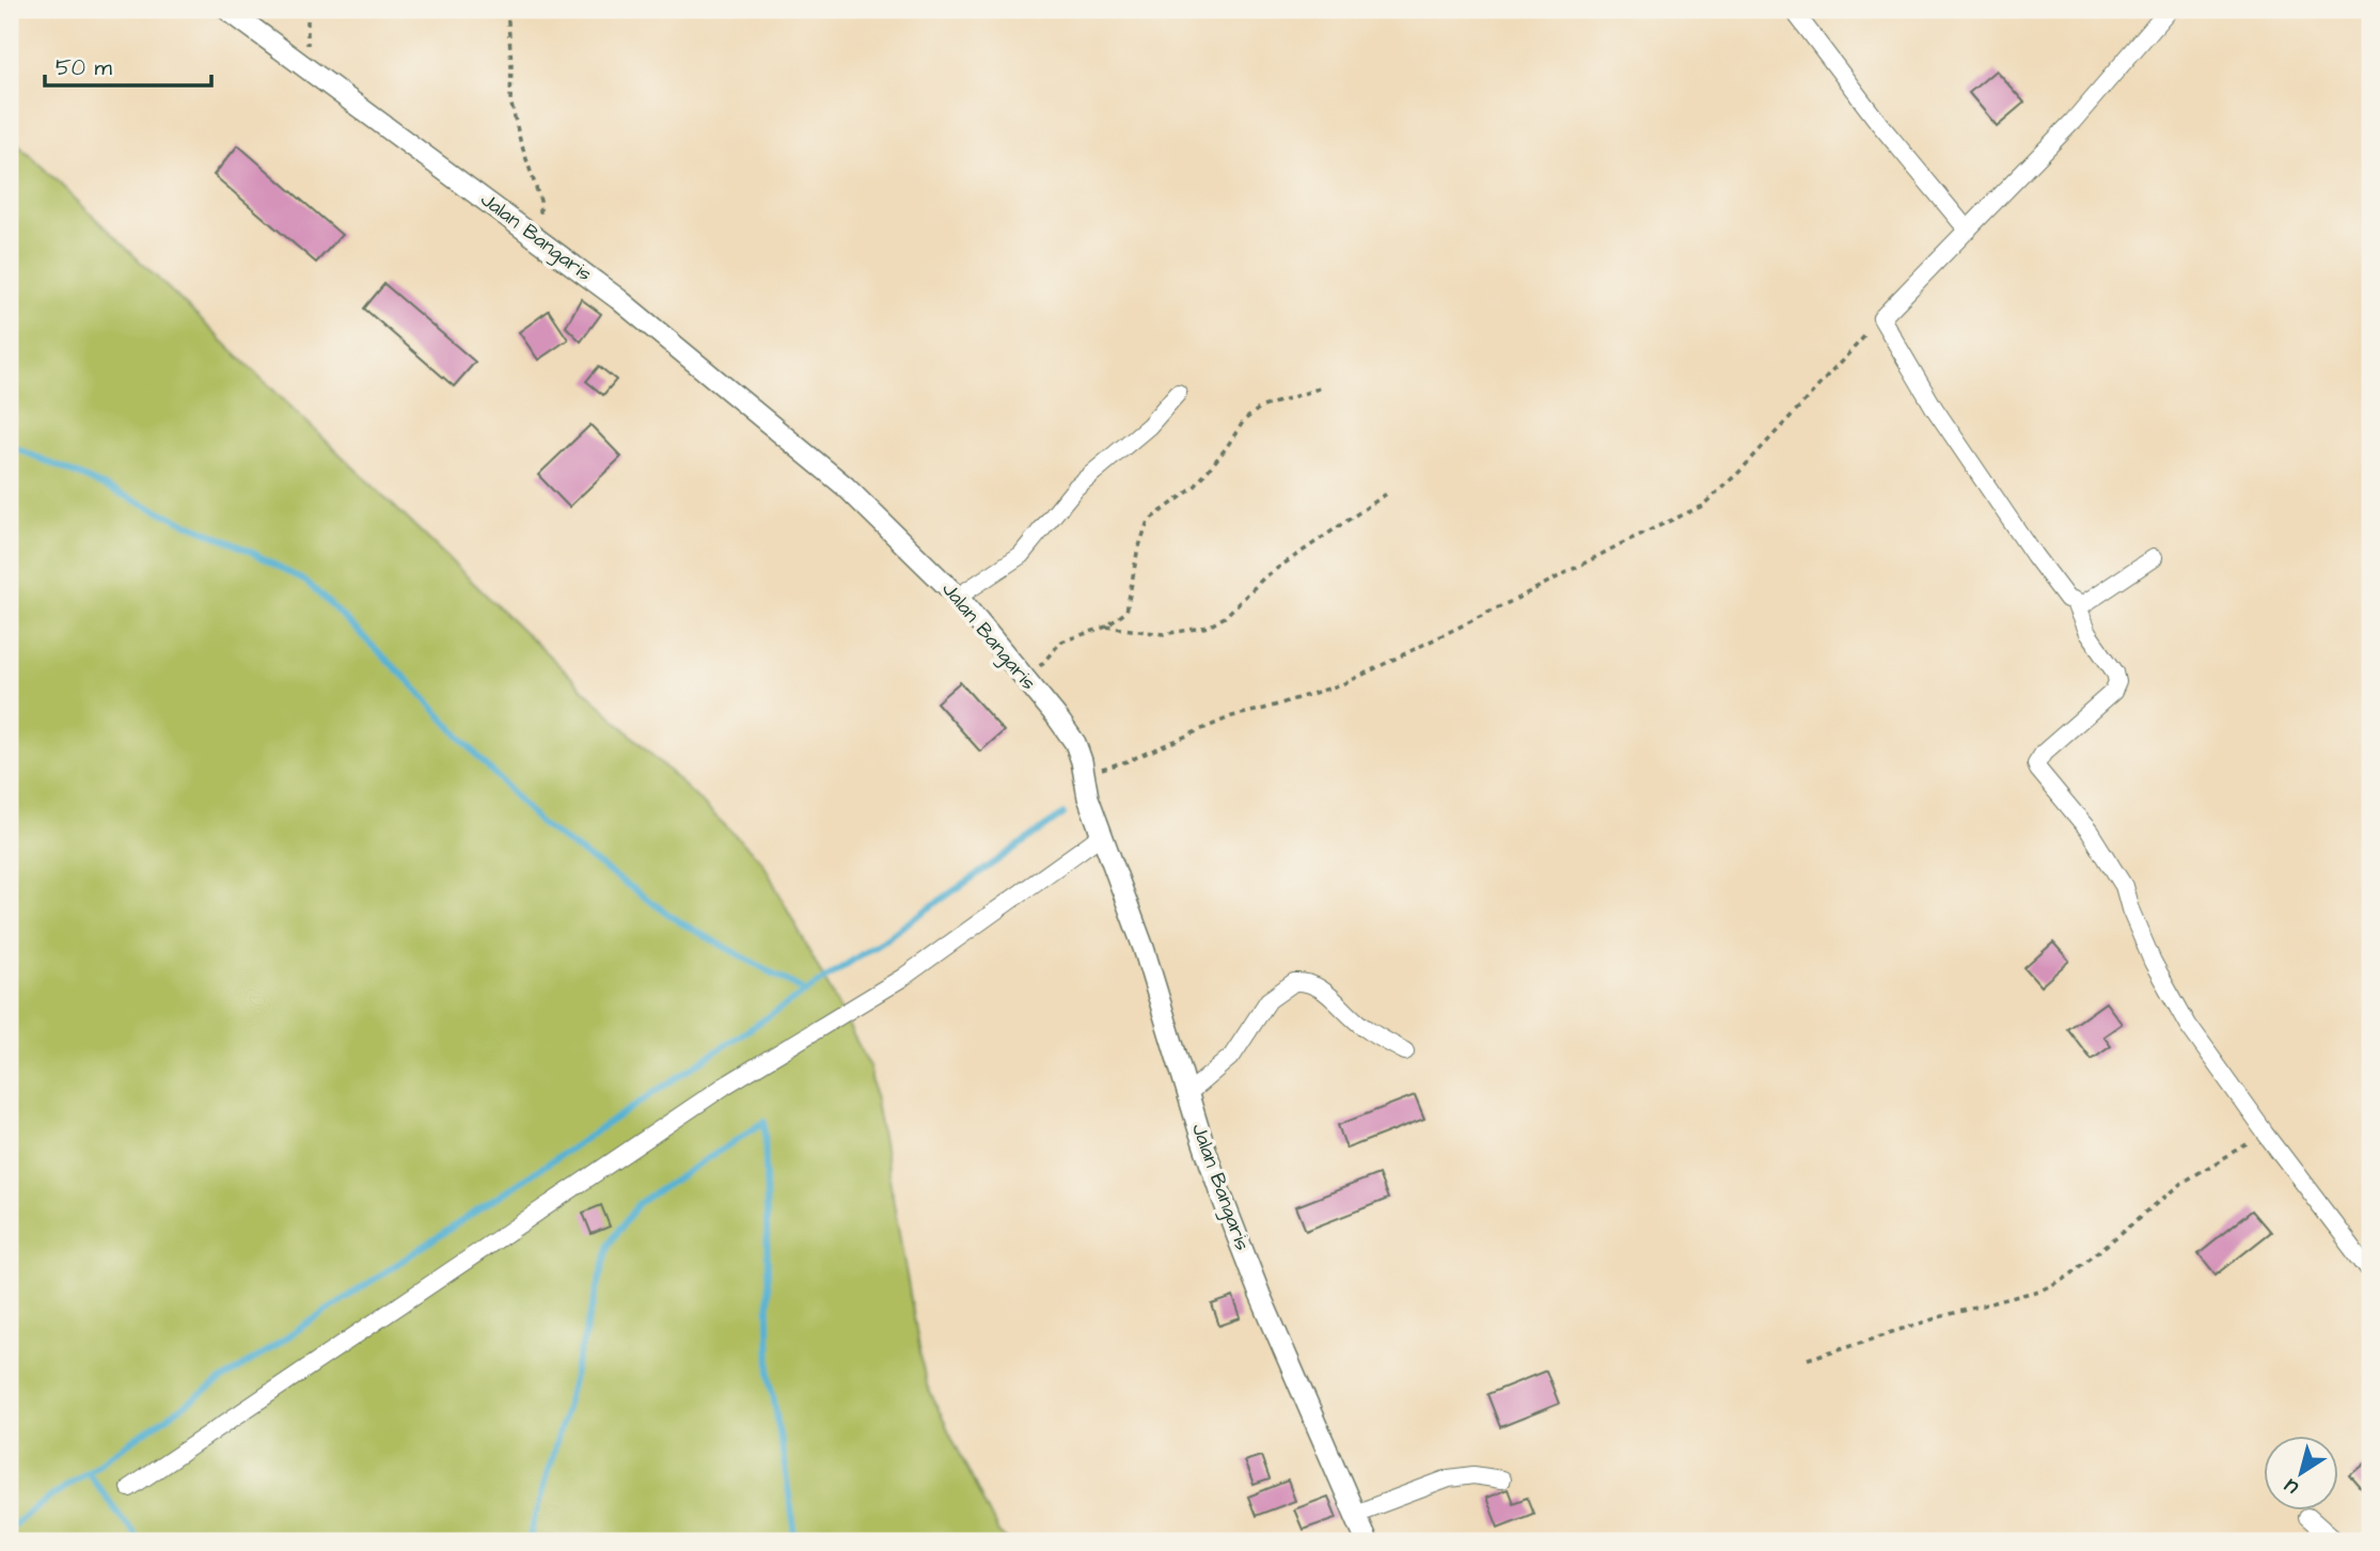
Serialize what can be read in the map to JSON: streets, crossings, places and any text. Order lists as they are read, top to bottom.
{
  "streets": {
    "street": ["Jalan Bangaris"]
  },
  "scale_bar": "50 m",
  "north": "bottom left"
}
